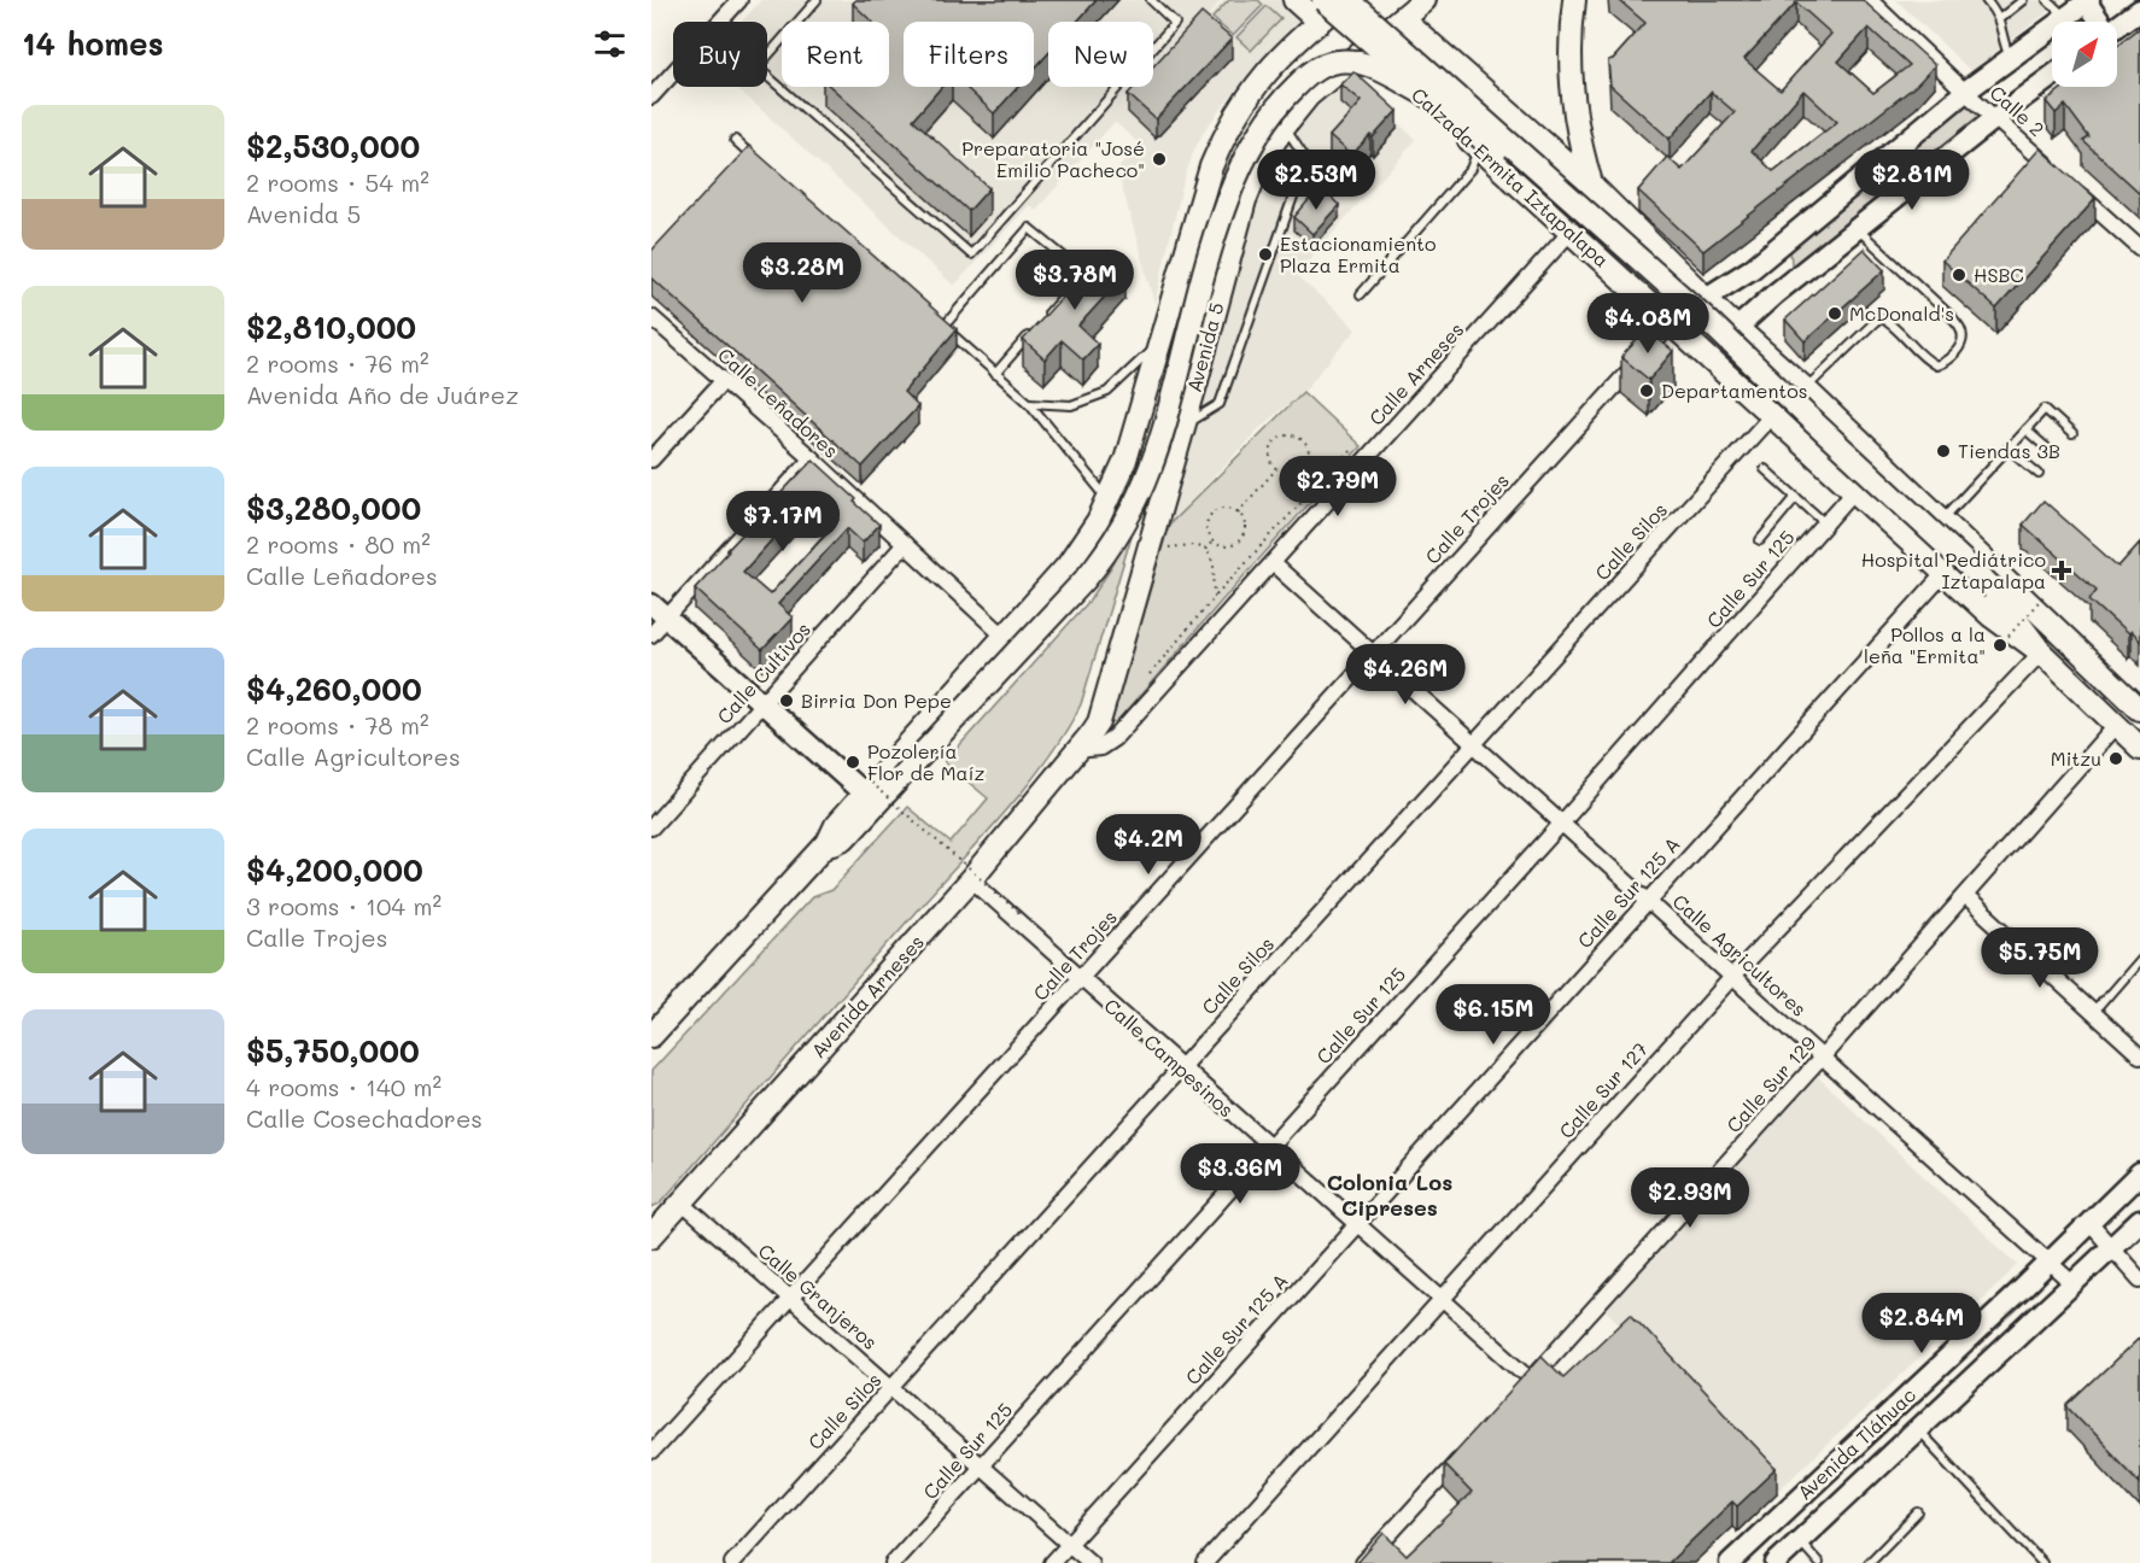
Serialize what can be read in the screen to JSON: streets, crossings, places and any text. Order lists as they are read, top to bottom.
{
  "streets": {
    "main road": [
      "Calzada Ermita Iztapalapa",
      "Avenida 5",
      "Avenida Arneses",
      "Avenida Tláhuac"
    ],
    "street": [
      "Calle 2",
      "Calle Arneses",
      "Calle Leñadores",
      "Calle Trojes",
      "Calle Silos",
      "Calle Sur 125",
      "Calle Cultivos",
      "Calle Sur 125 A",
      "Calle Agricultores",
      "Calle Campesinos",
      "Calle Sur 129",
      "Calle Sur 127",
      "Calle Granjeros"
    ]
  },
  "crossings": [
    ["Calzada Ermita Iztapalapa", "Avenida 5"],
    ["Calzada Ermita Iztapalapa", "Calle Arneses"],
    ["Calzada Ermita Iztapalapa", "Calle Trojes"],
    ["Calzada Ermita Iztapalapa", "Calle Silos"],
    ["Calzada Ermita Iztapalapa", "Calle Sur 125"],
    ["Calzada Ermita Iztapalapa", "Calle Sur 125 A"],
    ["Calzada Ermita Iztapalapa", "Calle Sur 129"],
    ["Calzada Ermita Iztapalapa", "Calle Sur 127"],
    ["Avenida 5", "Calle Arneses"],
    ["Avenida 5", "Avenida Arneses"],
    ["Calle Arneses", "Calle Agricultores"],
    ["Calle Arneses", "Avenida Arneses"],
    ["Calle Leñadores", "Calle Cultivos"],
    ["Calle Trojes", "Calle Agricultores"],
    ["Calle Trojes", "Calle Campesinos"],
    ["Calle Trojes", "Calle Granjeros"],
    ["Calle Silos", "Calle Agricultores"],
    ["Calle Silos", "Calle Campesinos"],
    ["Calle Silos", "Calle Granjeros"],
    ["Calle Sur 125", "Calle Agricultores"],
    ["Calle Sur 125", "Calle Campesinos"],
    ["Calle Sur 125", "Calle Granjeros"],
    ["Calle Sur 125 A", "Calle Agricultores"],
    ["Calle Sur 125 A", "Calle Campesinos"],
    ["Calle Sur 125 A", "Calle Granjeros"],
    ["Calle Agricultores", "Calle Sur 129"],
    ["Calle Agricultores", "Calle Sur 127"],
    ["Calle Agricultores", "Avenida Tláhuac"],
    ["Avenida Arneses", "Calle Campesinos"],
    ["Avenida Arneses", "Calle Granjeros"],
    ["Calle Campesinos", "Calle Sur 129"],
    ["Calle Campesinos", "Calle Sur 127"]
  ],
  "districts": ["Colonia Los Cipreses"],
  "places": {
    "other": [
      "Preparatoria \"José Emilio Pacheco\"",
      "Estacionamiento Plaza Ermita",
      "HSBC",
      "McDonald's",
      "Departamentos",
      "Tiendas 3B",
      "Pollos a la leña \"Ermita\"",
      "Birria Don Pepe",
      "Mitzu",
      "Pozolería Flor de Maíz"
    ],
    "health": ["Hospital Pediátrico Iztapalapa"]
  },
  "north": "top right",
  "page": {
    "heading": "14 homes",
    "chip": [
      "Buy",
      "Rent",
      "Filters",
      "New"
    ],
    "list": [
      {
        "name": "$2,530,000",
        "note": "2 rooms · 54 m² · Avenida 5"
      },
      {
        "name": "$2,810,000",
        "note": "2 rooms · 76 m² · Avenida Año de Juárez"
      },
      {
        "name": "$3,280,000",
        "note": "2 rooms · 80 m² · Calle Leñadores"
      },
      {
        "name": "$4,260,000",
        "note": "2 rooms · 78 m² · Calle Agricultores"
      },
      {
        "name": "$4,200,000",
        "note": "3 rooms · 104 m² · Calle Trojes"
      },
      {
        "name": "$5,750,000",
        "note": "4 rooms · 140 m² · Calle Cosechadores"
      }
    ],
    "price": [
      "$2.53M",
      "$2.81M",
      "$3.28M",
      "$3.78M",
      "$4.08M",
      "$2.79M",
      "$7.17M",
      "$4.26M",
      "$4.2M",
      "$5.75M",
      "$6.15M",
      "$3.36M",
      "$2.93M",
      "$2.84M"
    ]
  }
}
